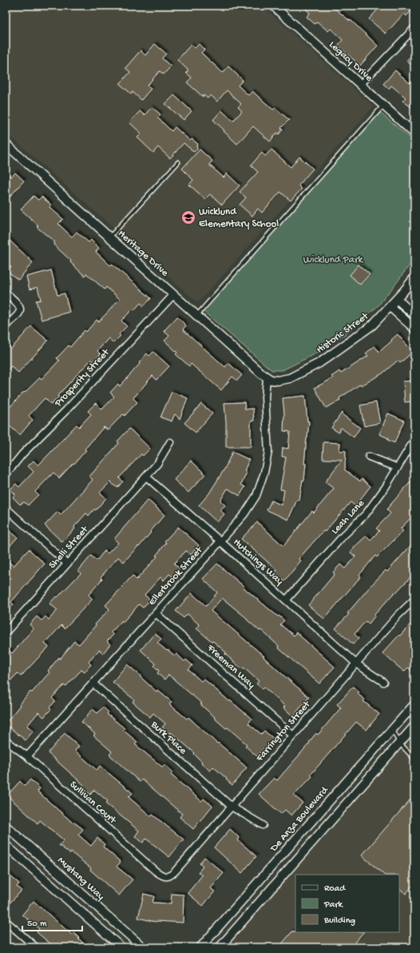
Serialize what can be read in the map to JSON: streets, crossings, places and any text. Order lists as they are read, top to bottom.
{
  "streets": {
    "street": [
      "Legacy Drive",
      "Heritage Drive",
      "Historic Street",
      "Prosperity Street",
      "Leah Lane",
      "Shelli Street",
      "Hutchings Way",
      "Ellerbrook Street",
      "Freeman Way",
      "Farrington Street",
      "Burk Place",
      "Sullivan Court",
      "De Anza Boulevard",
      "Mustang Way"
    ]
  },
  "crossings": [
    ["Heritage Drive", "Historic Street"],
    ["Heritage Drive", "Prosperity Street"],
    ["Heritage Drive", "Ellerbrook Street"],
    ["Historic Street", "Ellerbrook Street"],
    ["Leah Lane", "Hutchings Way"],
    ["Shelli Street", "Hutchings Way"],
    ["Hutchings Way", "Ellerbrook Street"],
    ["Hutchings Way", "Farrington Street"],
    ["Ellerbrook Street", "Freeman Way"],
    ["Ellerbrook Street", "Burk Place"],
    ["Ellerbrook Street", "Sullivan Court"],
    ["Freeman Way", "Farrington Street"],
    ["Farrington Street", "Burk Place"],
    ["Farrington Street", "Sullivan Court"]
  ],
  "parks": ["Wicklund Park"],
  "places": {
    "school or university": ["Wicklund Elementary School"]
  },
  "legend": ["Road", "Park", "Building"],
  "scale_bar": "50 m"
}
